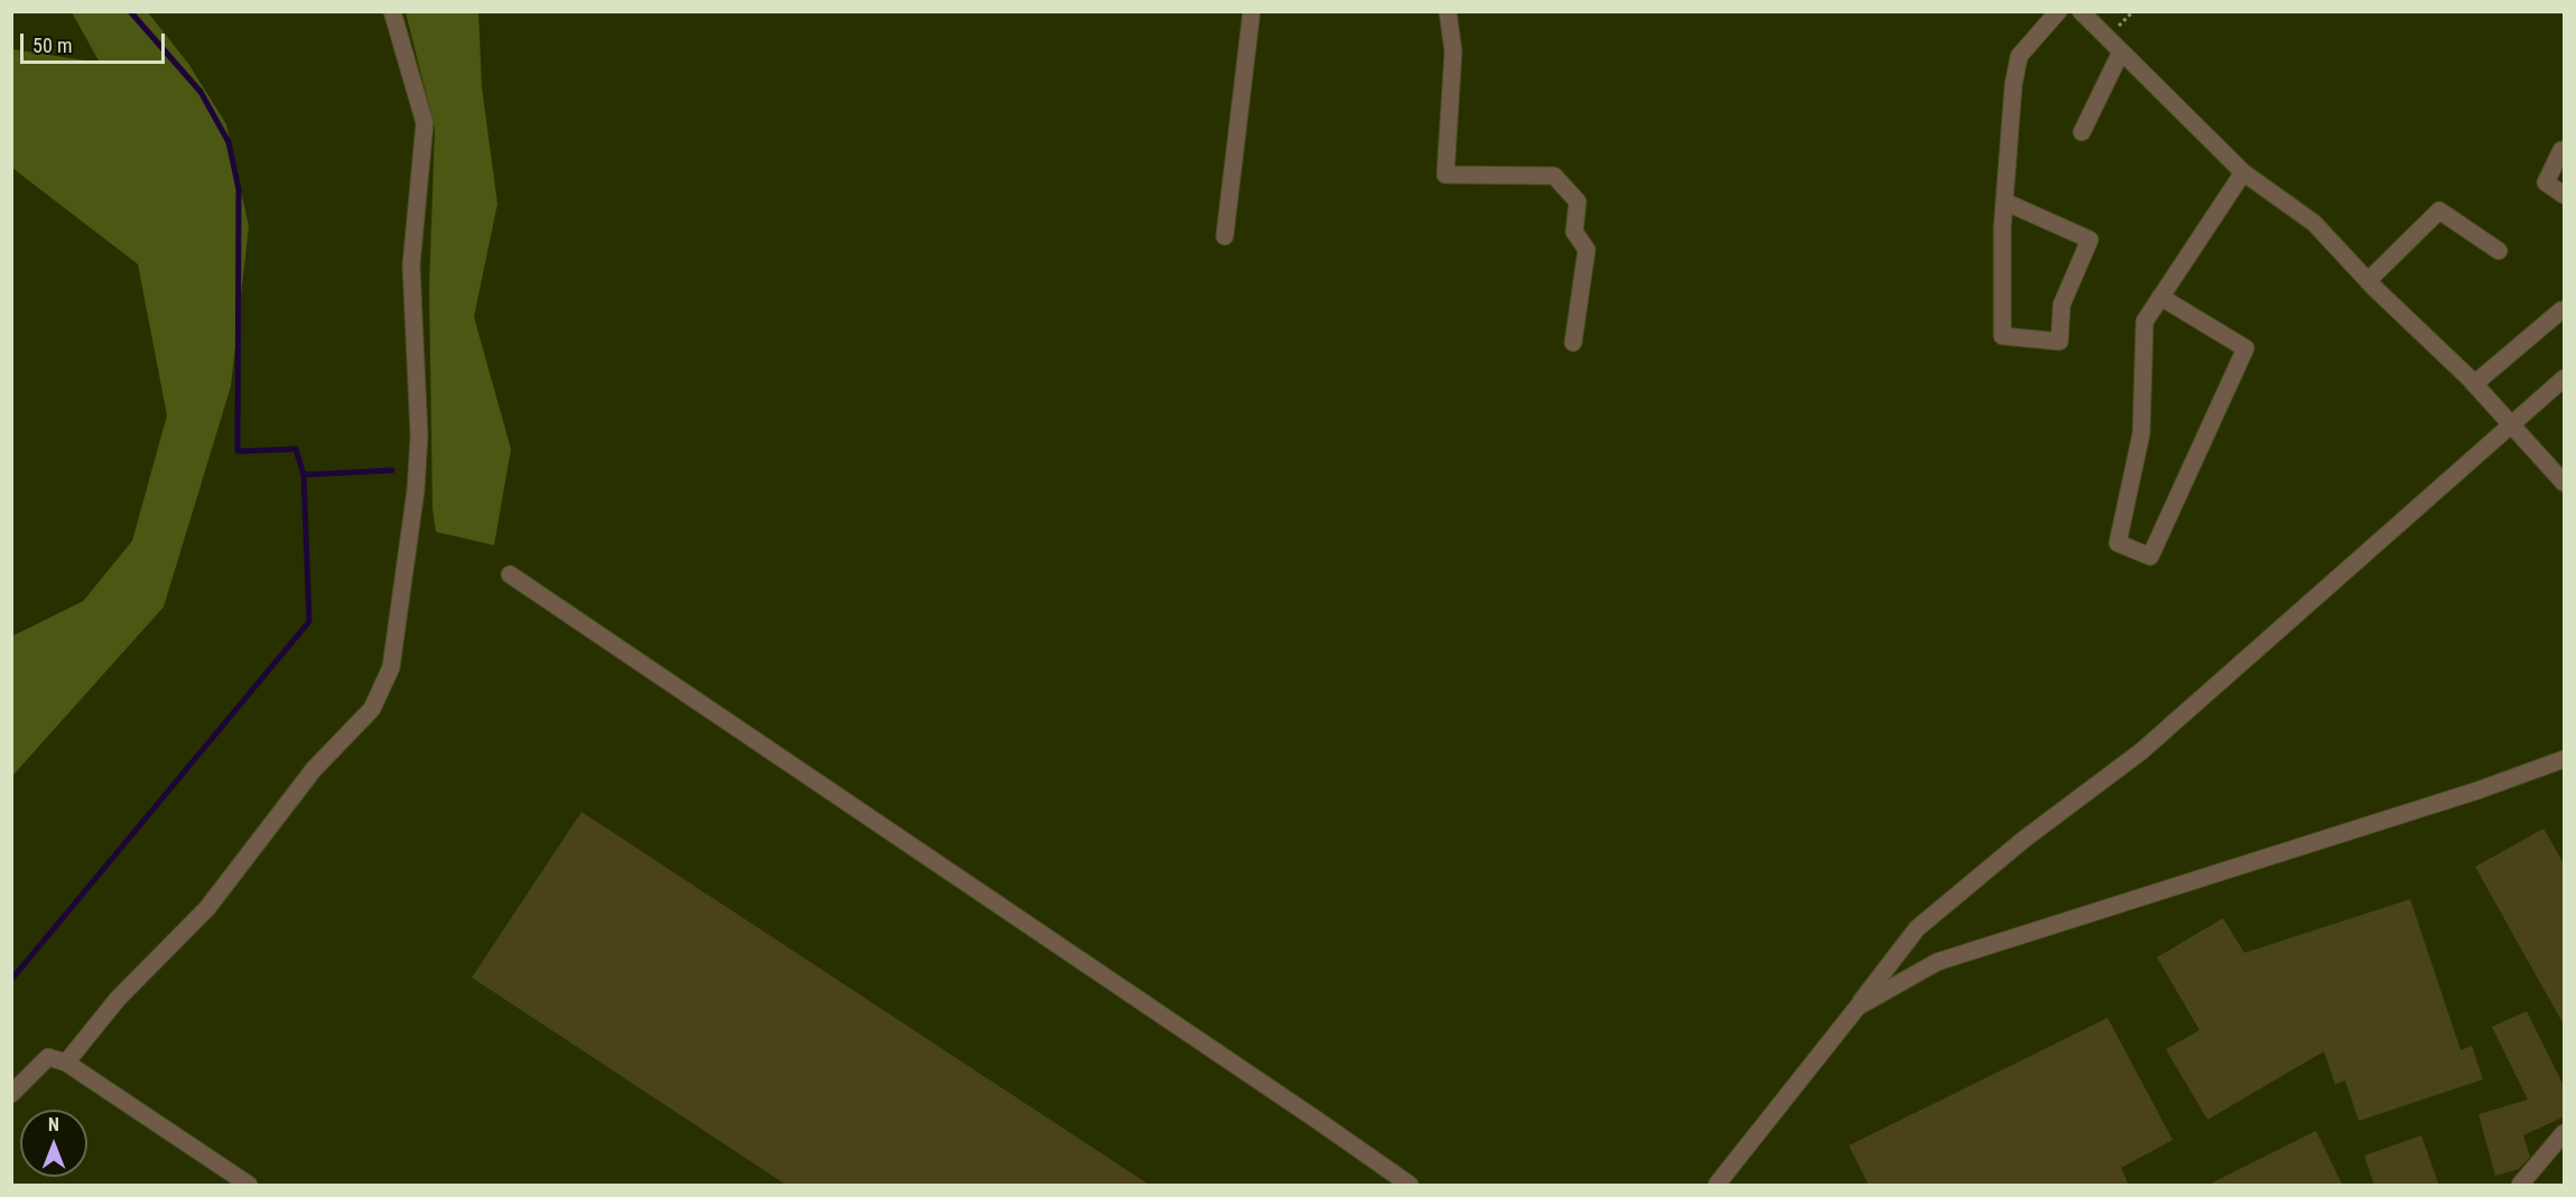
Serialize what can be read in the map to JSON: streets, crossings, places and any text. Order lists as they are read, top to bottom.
{
  "scale_bar": "50 m",
  "north": "top"
}
